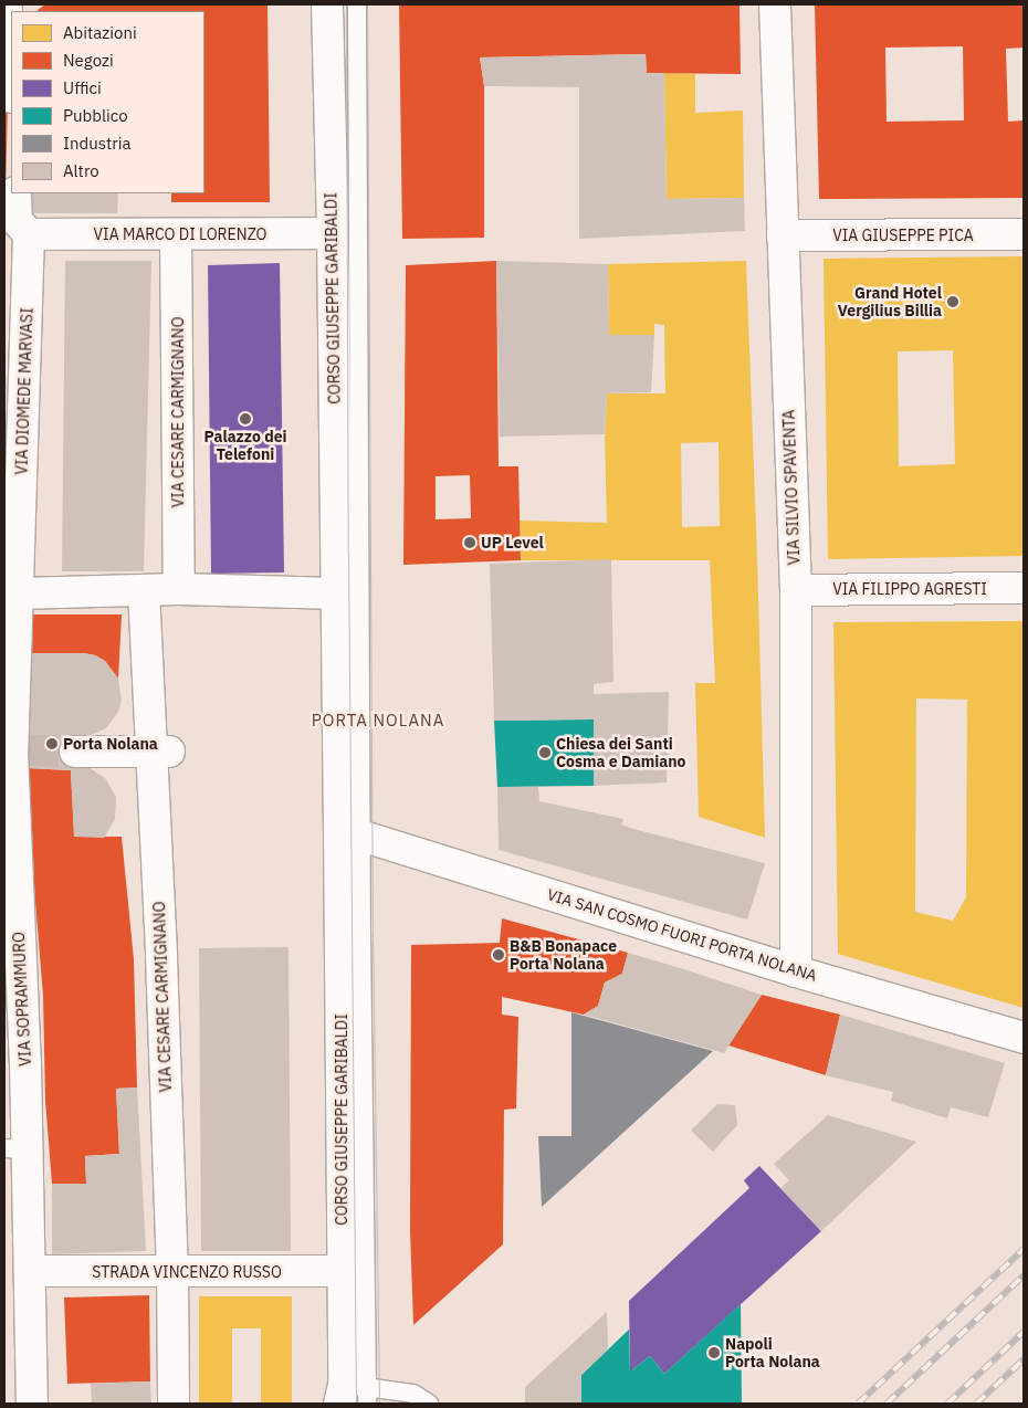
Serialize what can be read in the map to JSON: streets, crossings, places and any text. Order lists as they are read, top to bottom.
{
  "streets": {
    "street": [
      "VIA MARCO DI LORENZO",
      "VIA GIUSEPPE PICA",
      "CORSO GIUSEPPE GARIBALDI",
      "VIA DIOMEDE MARVASI",
      "VIA CESARE CARMIGNANO",
      "VIA SILVIO SPAVENTA",
      "VIA FILIPPO AGRESTI",
      "VIA SAN COSMO FUORI PORTA NOLANA",
      "VIA SOPRAMMURO",
      "STRADA VINCENZO RUSSO"
    ]
  },
  "crossings": [
    ["VIA MARCO DI LORENZO", "CORSO GIUSEPPE GARIBALDI"],
    ["VIA MARCO DI LORENZO", "VIA DIOMEDE MARVASI"],
    ["VIA MARCO DI LORENZO", "VIA CESARE CARMIGNANO"],
    ["VIA GIUSEPPE PICA", "VIA SILVIO SPAVENTA"],
    ["CORSO GIUSEPPE GARIBALDI", "VIA SAN COSMO FUORI PORTA NOLANA"],
    ["CORSO GIUSEPPE GARIBALDI", "STRADA VINCENZO RUSSO"],
    ["VIA DIOMEDE MARVASI", "VIA SOPRAMMURO"],
    ["VIA CESARE CARMIGNANO", "STRADA VINCENZO RUSSO"],
    ["VIA SILVIO SPAVENTA", "VIA FILIPPO AGRESTI"],
    ["VIA SILVIO SPAVENTA", "VIA SAN COSMO FUORI PORTA NOLANA"],
    ["VIA SOPRAMMURO", "STRADA VINCENZO RUSSO"]
  ],
  "districts": ["PORTA NOLANA"],
  "places": [
    "Grand Hotel Vergilius Billia",
    "Palazzo dei Telefoni",
    "UP Level",
    "Porta Nolana",
    "Chiesa dei Santi Cosma e Damiano",
    "B&B Bonapace Porta Nolana",
    "Napoli Porta Nolana"
  ],
  "legend": [
    "Abitazioni",
    "Negozi",
    "Uffici",
    "Pubblico",
    "Industria",
    "Altro"
  ]
}
